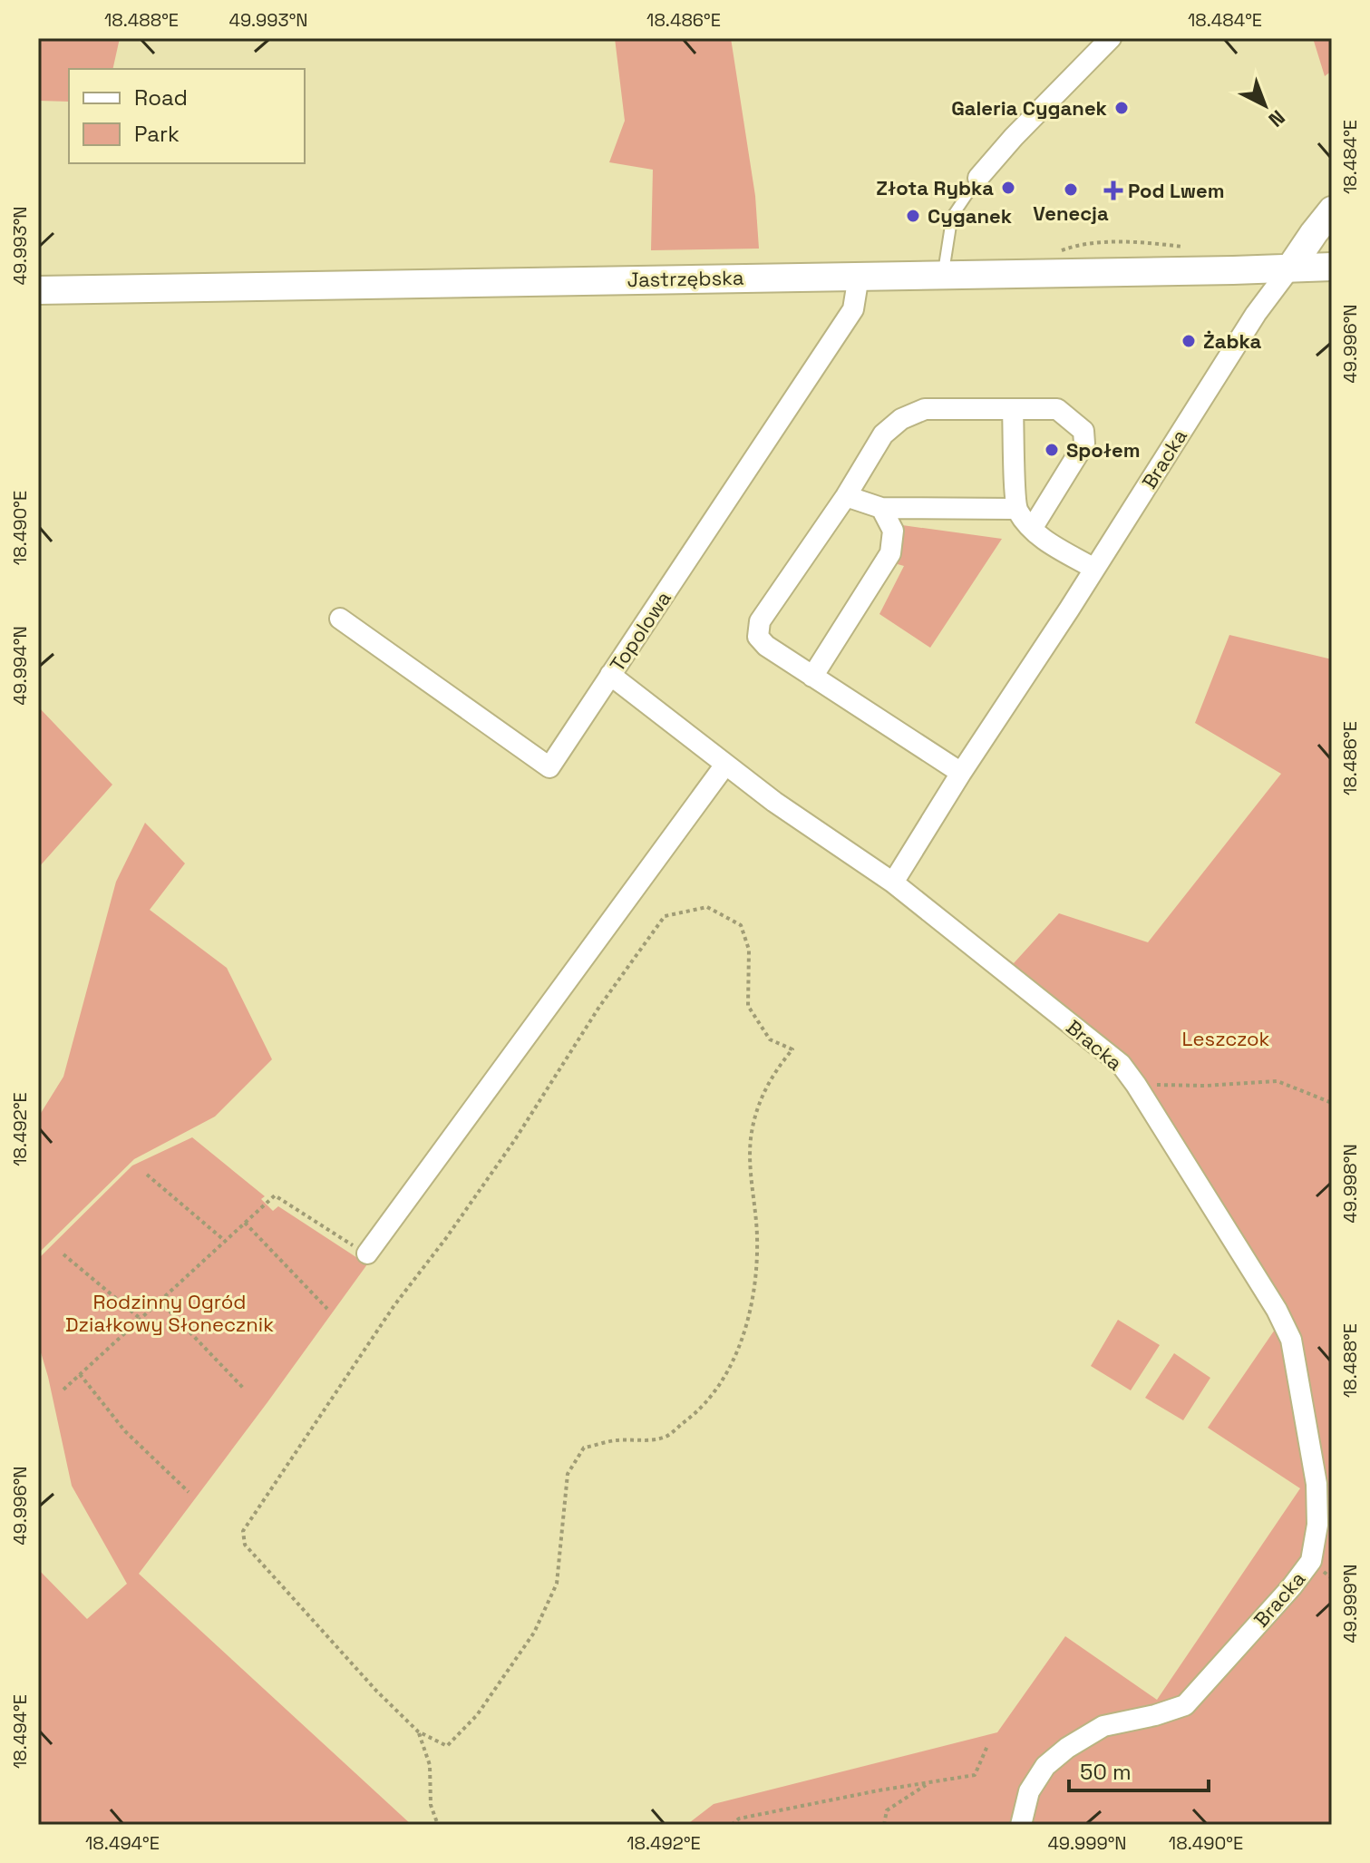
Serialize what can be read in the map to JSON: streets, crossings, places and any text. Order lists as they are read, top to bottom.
{
  "streets": {
    "main road": ["Jastrzębska"],
    "street": ["Bracka", "Topolowa"]
  },
  "crossings": [
    ["Jastrzębska", "Bracka"],
    ["Jastrzębska", "Topolowa"]
  ],
  "parks": ["Leszczok", "Rodzinny Ogród Działkowy Słonecznik"],
  "places": {
    "other": [
      "Galeria Cyganek",
      "Złota Rybka",
      "Venecja",
      "Cyganek",
      "Żabka",
      "Społem"
    ],
    "health": ["Pod Lwem"]
  },
  "legend": ["Road", "Park"],
  "scale_bar": "50 m",
  "north": "bottom right",
  "coordinates": [
    "18.488°E",
    "49.993°N",
    "18.486°E",
    "18.484°E",
    "49.996°N",
    "18.490°E",
    "49.994°N",
    "18.492°E",
    "49.998°N",
    "49.999°N",
    "18.494°E"
  ]
}
